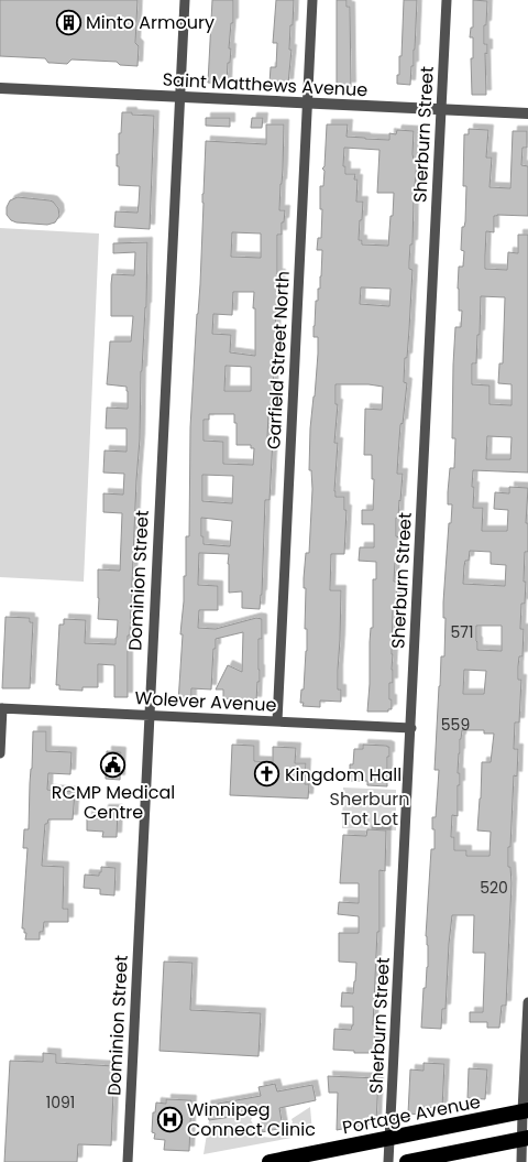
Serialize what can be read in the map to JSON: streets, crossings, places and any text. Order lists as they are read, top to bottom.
{
  "streets": {
    "highway": ["Portage Avenue"],
    "street": [
      "Saint Matthews Avenue",
      "Sherburn Street",
      "Garfield Street North",
      "Dominion Street",
      "Wolever Avenue"
    ]
  },
  "crossings": [
    ["Saint Matthews Avenue", "Sherburn Street"],
    ["Saint Matthews Avenue", "Garfield Street North"],
    ["Saint Matthews Avenue", "Dominion Street"],
    ["Sherburn Street", "Wolever Avenue"],
    ["Sherburn Street", "Portage Avenue"],
    ["Garfield Street North", "Wolever Avenue"],
    ["Dominion Street", "Wolever Avenue"]
  ],
  "parks": ["Sherburn Tot Lot"],
  "places": {
    "building": ["Minto Armoury"],
    "public building": ["RCMP Medical Centre"],
    "church": ["Kingdom Hall"],
    "hospital": ["Winnipeg Connect Clinic"]
  },
  "house_numbers": [
    "571",
    "559",
    "520",
    "1091"
  ]
}
